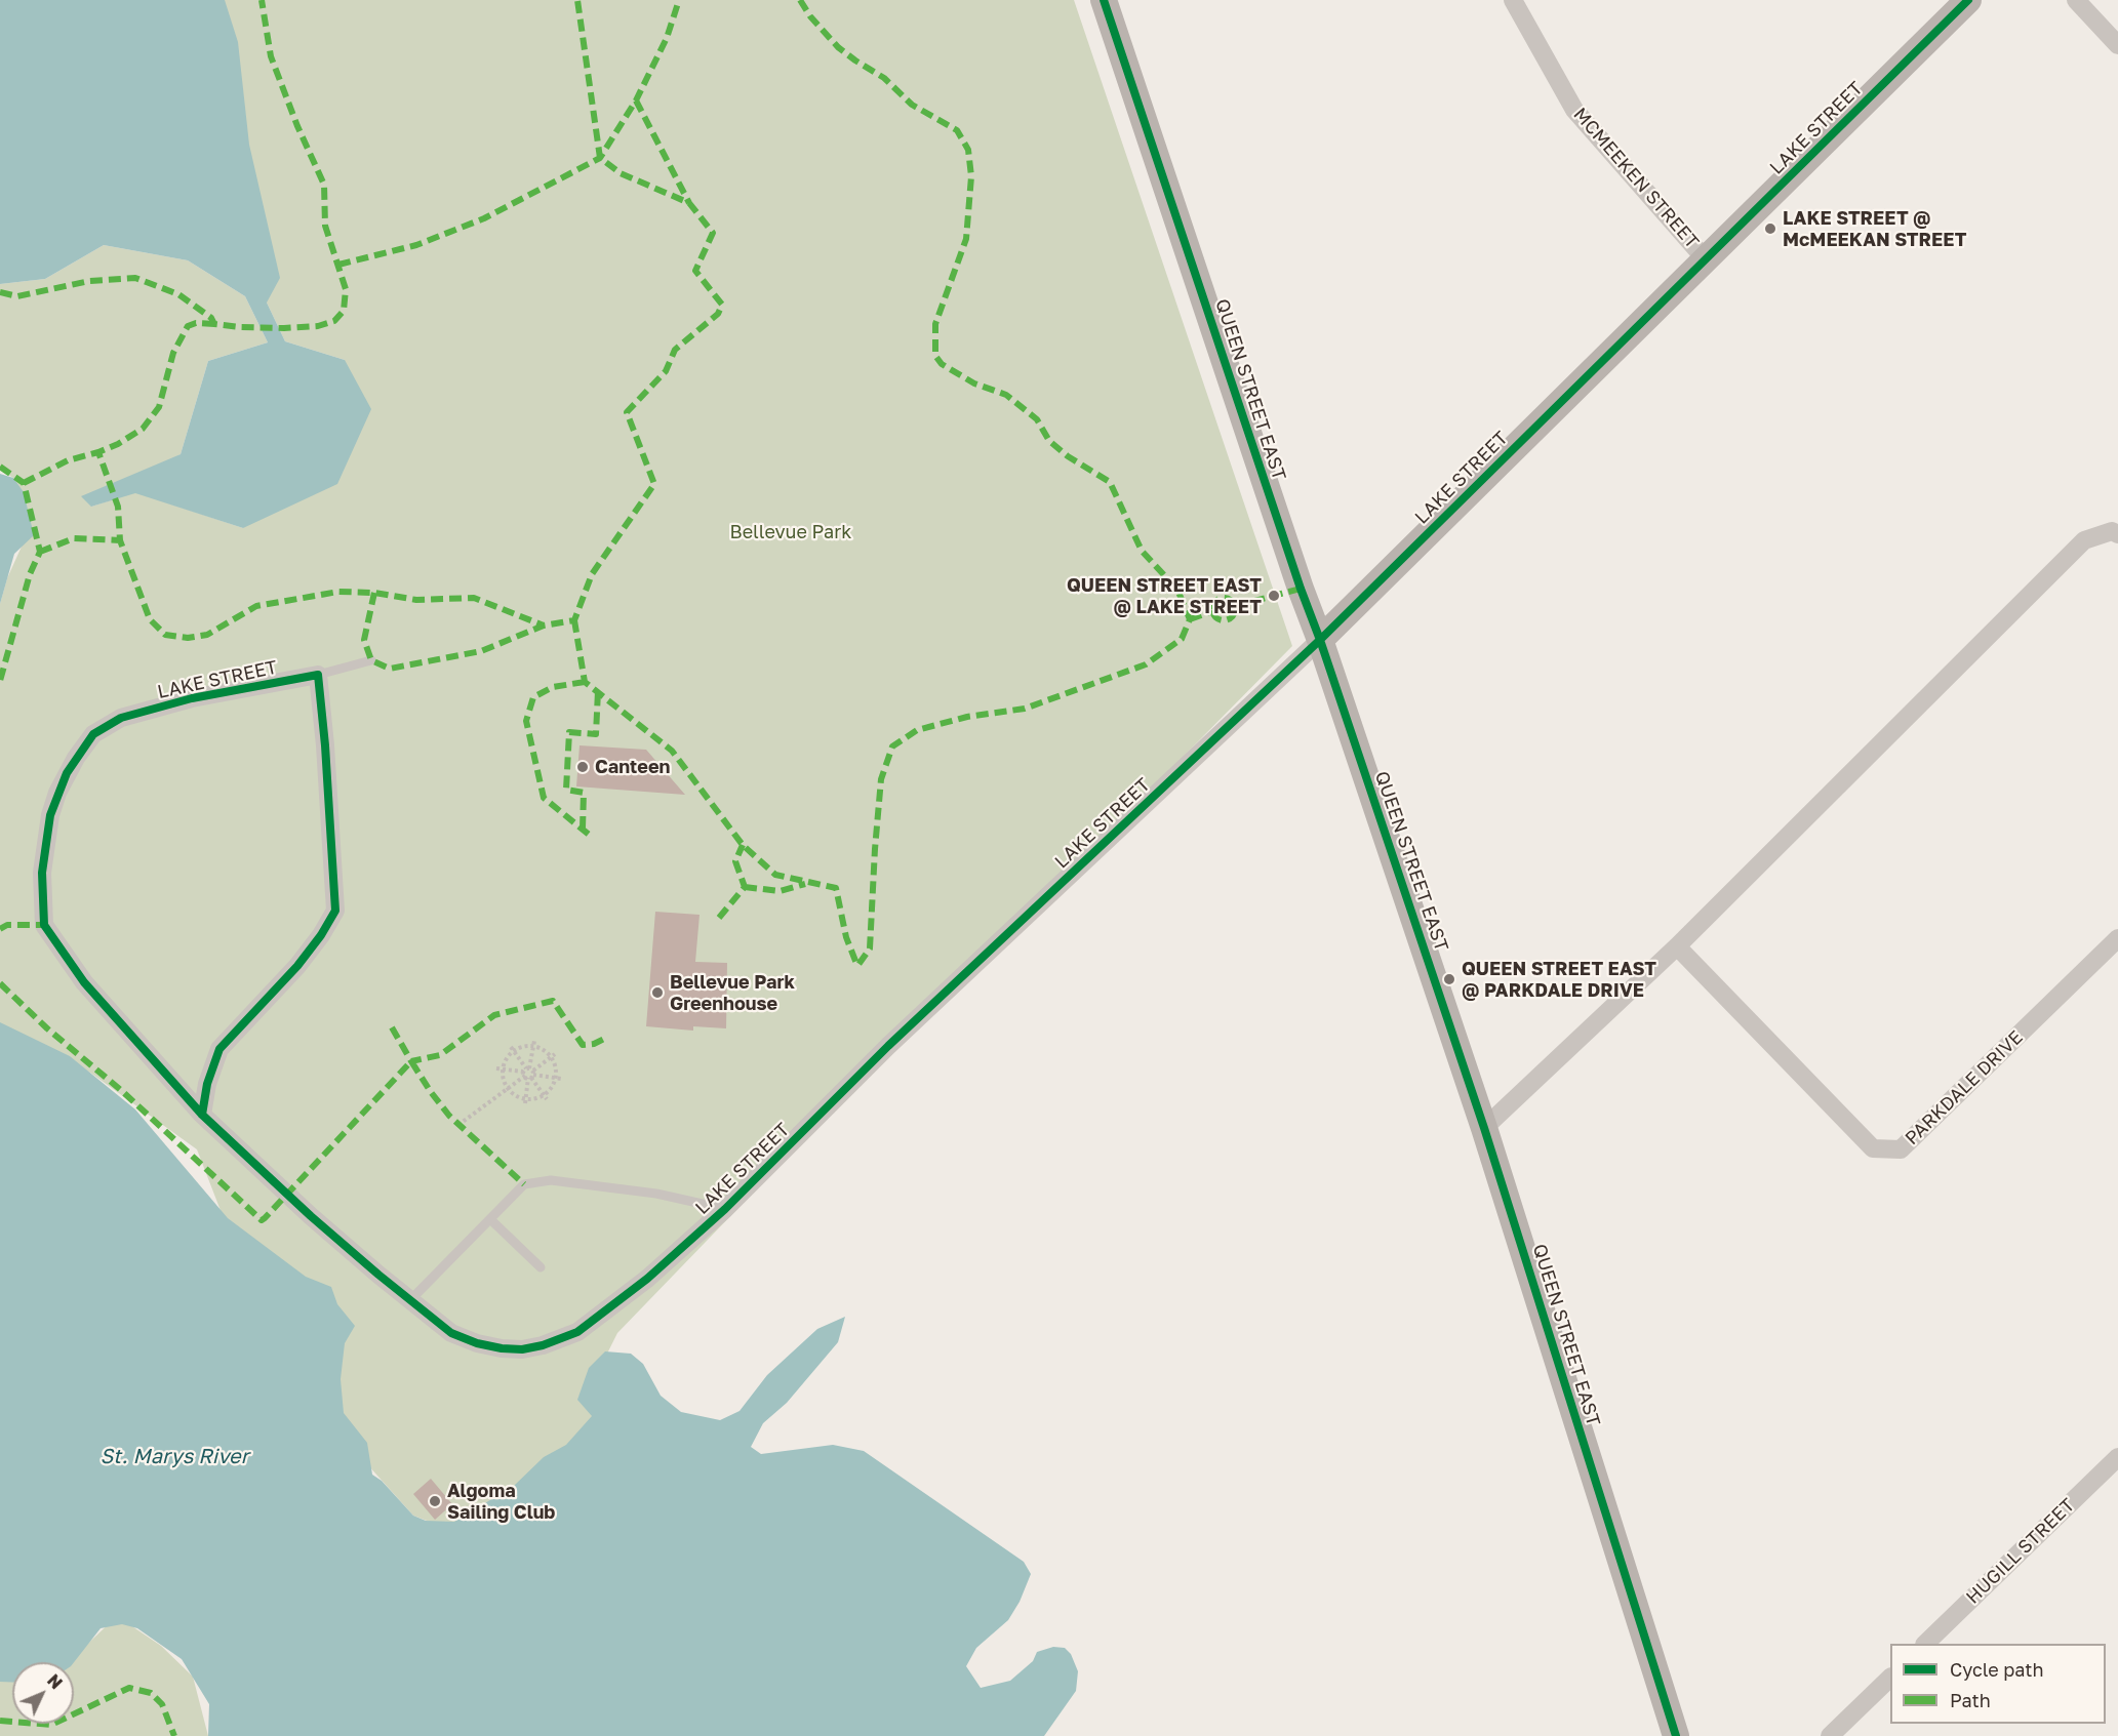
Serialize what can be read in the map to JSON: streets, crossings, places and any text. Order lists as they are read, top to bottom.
{
  "streets": {
    "main road": ["LAKE STREET", "QUEEN STREET EAST"],
    "street": ["MCMEEKEN STREET", "PARKDALE DRIVE", "HUGILL STREET"]
  },
  "crossings": [
    ["LAKE STREET", "MCMEEKEN STREET"],
    ["LAKE STREET", "QUEEN STREET EAST"]
  ],
  "water": ["St. Marys River"],
  "parks": ["Bellevue Park"],
  "places": [
    "LAKE STREET @ McMEEKAN STREET",
    "QUEEN STREET EAST @ LAKE STREET",
    "Canteen",
    "QUEEN STREET EAST @ PARKDALE DRIVE",
    "Bellevue Park Greenhouse",
    "Algoma Sailing Club"
  ],
  "legend": ["Cycle path", "Path"],
  "north": "top right"
}
